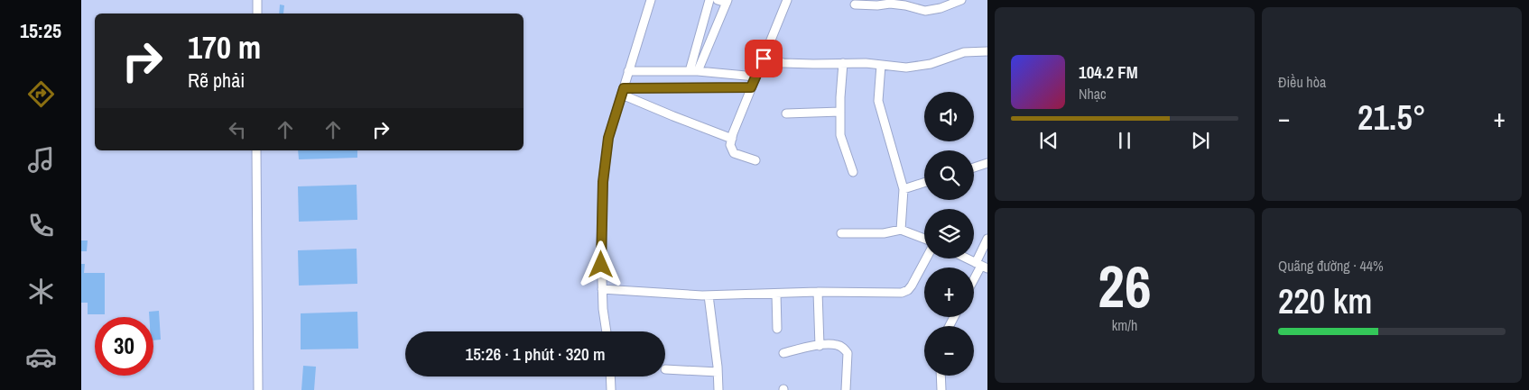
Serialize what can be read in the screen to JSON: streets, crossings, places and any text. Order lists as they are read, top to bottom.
{
  "page": {
    "tabs": "15:25",
    "tile": [
      "Điều hòa",
      ["26", "km/h"],
      ["Quãng đường · 44%", "220 km"]
    ],
    "turn": ["170 m", "Rẽ phải"],
    "song": ["104.2 FM", "Nhạc"],
    "map_buttons": ["+", "−"],
    "heat": ["−", "21.5°", "+"],
    "limit": "30",
    "trip": "15:26 · 1 phút · 320 m"
  }
}
